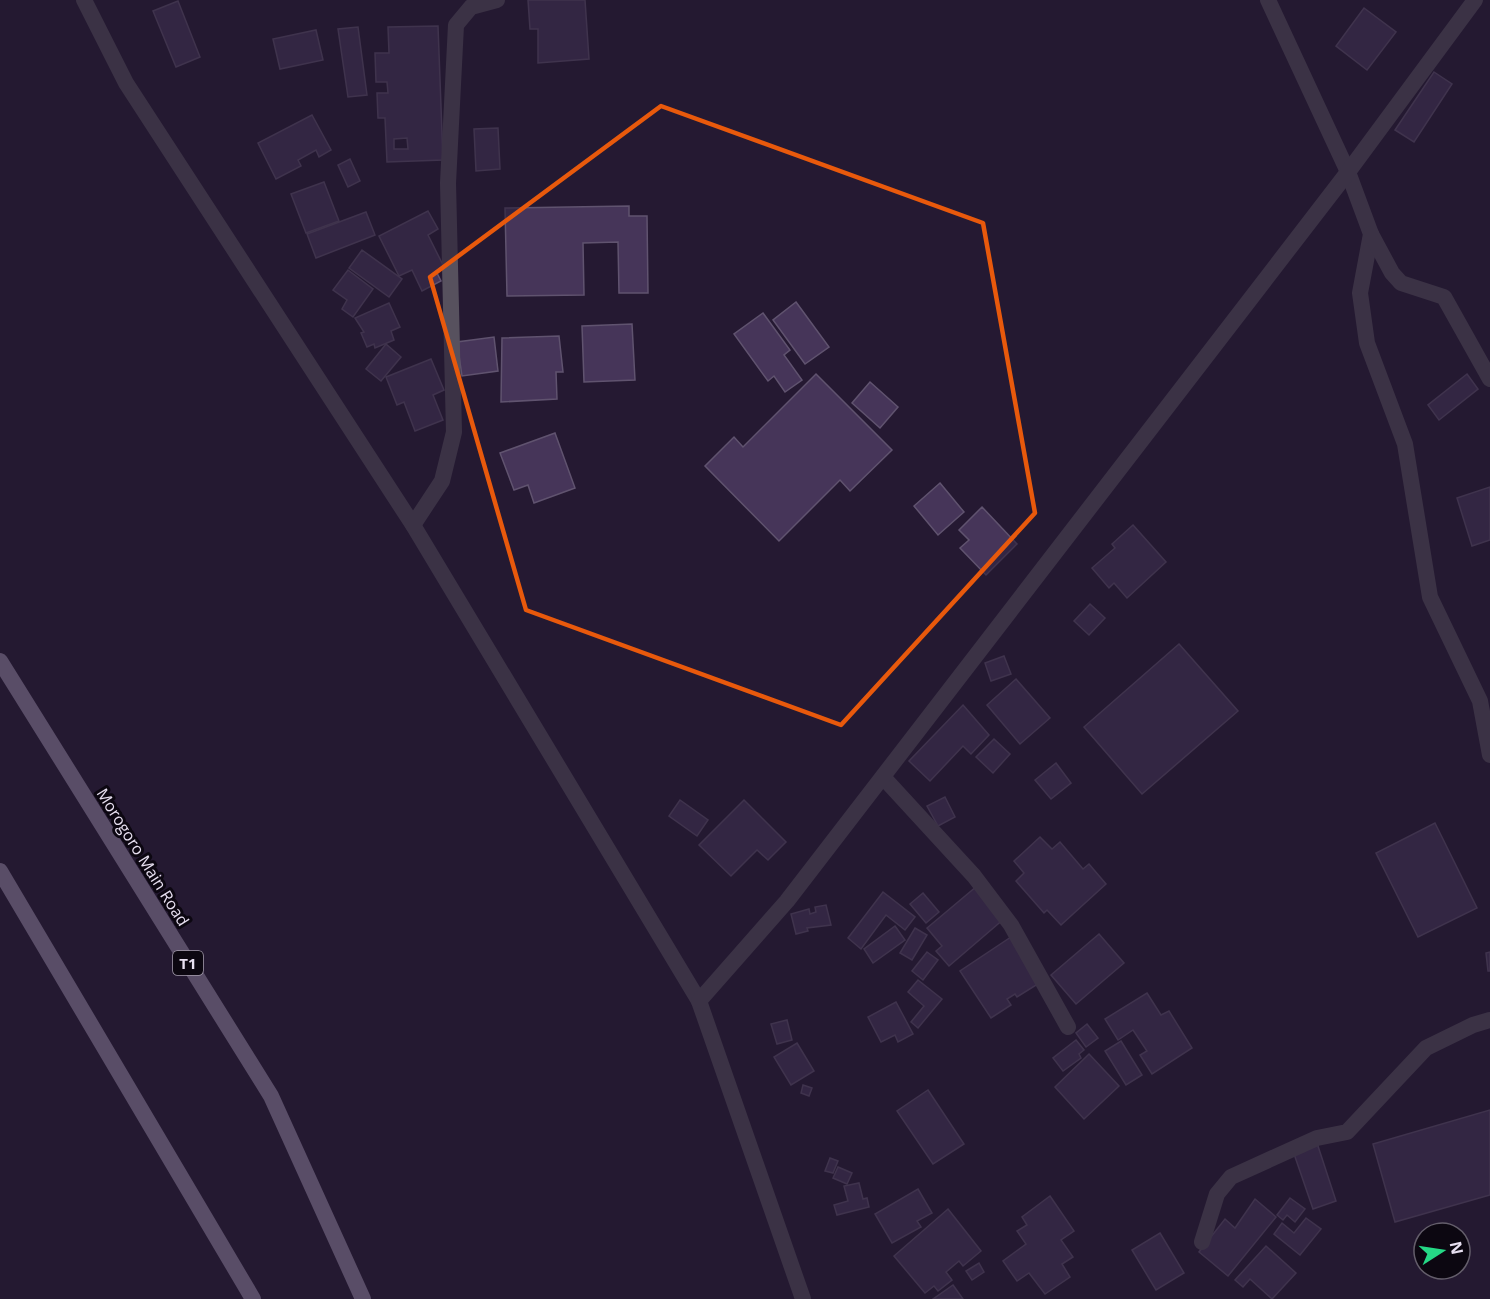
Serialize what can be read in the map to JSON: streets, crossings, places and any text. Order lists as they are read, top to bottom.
{
  "streets": {
    "highway": ["Morogoro Main Road", "T1"]
  },
  "north": "right"
}
